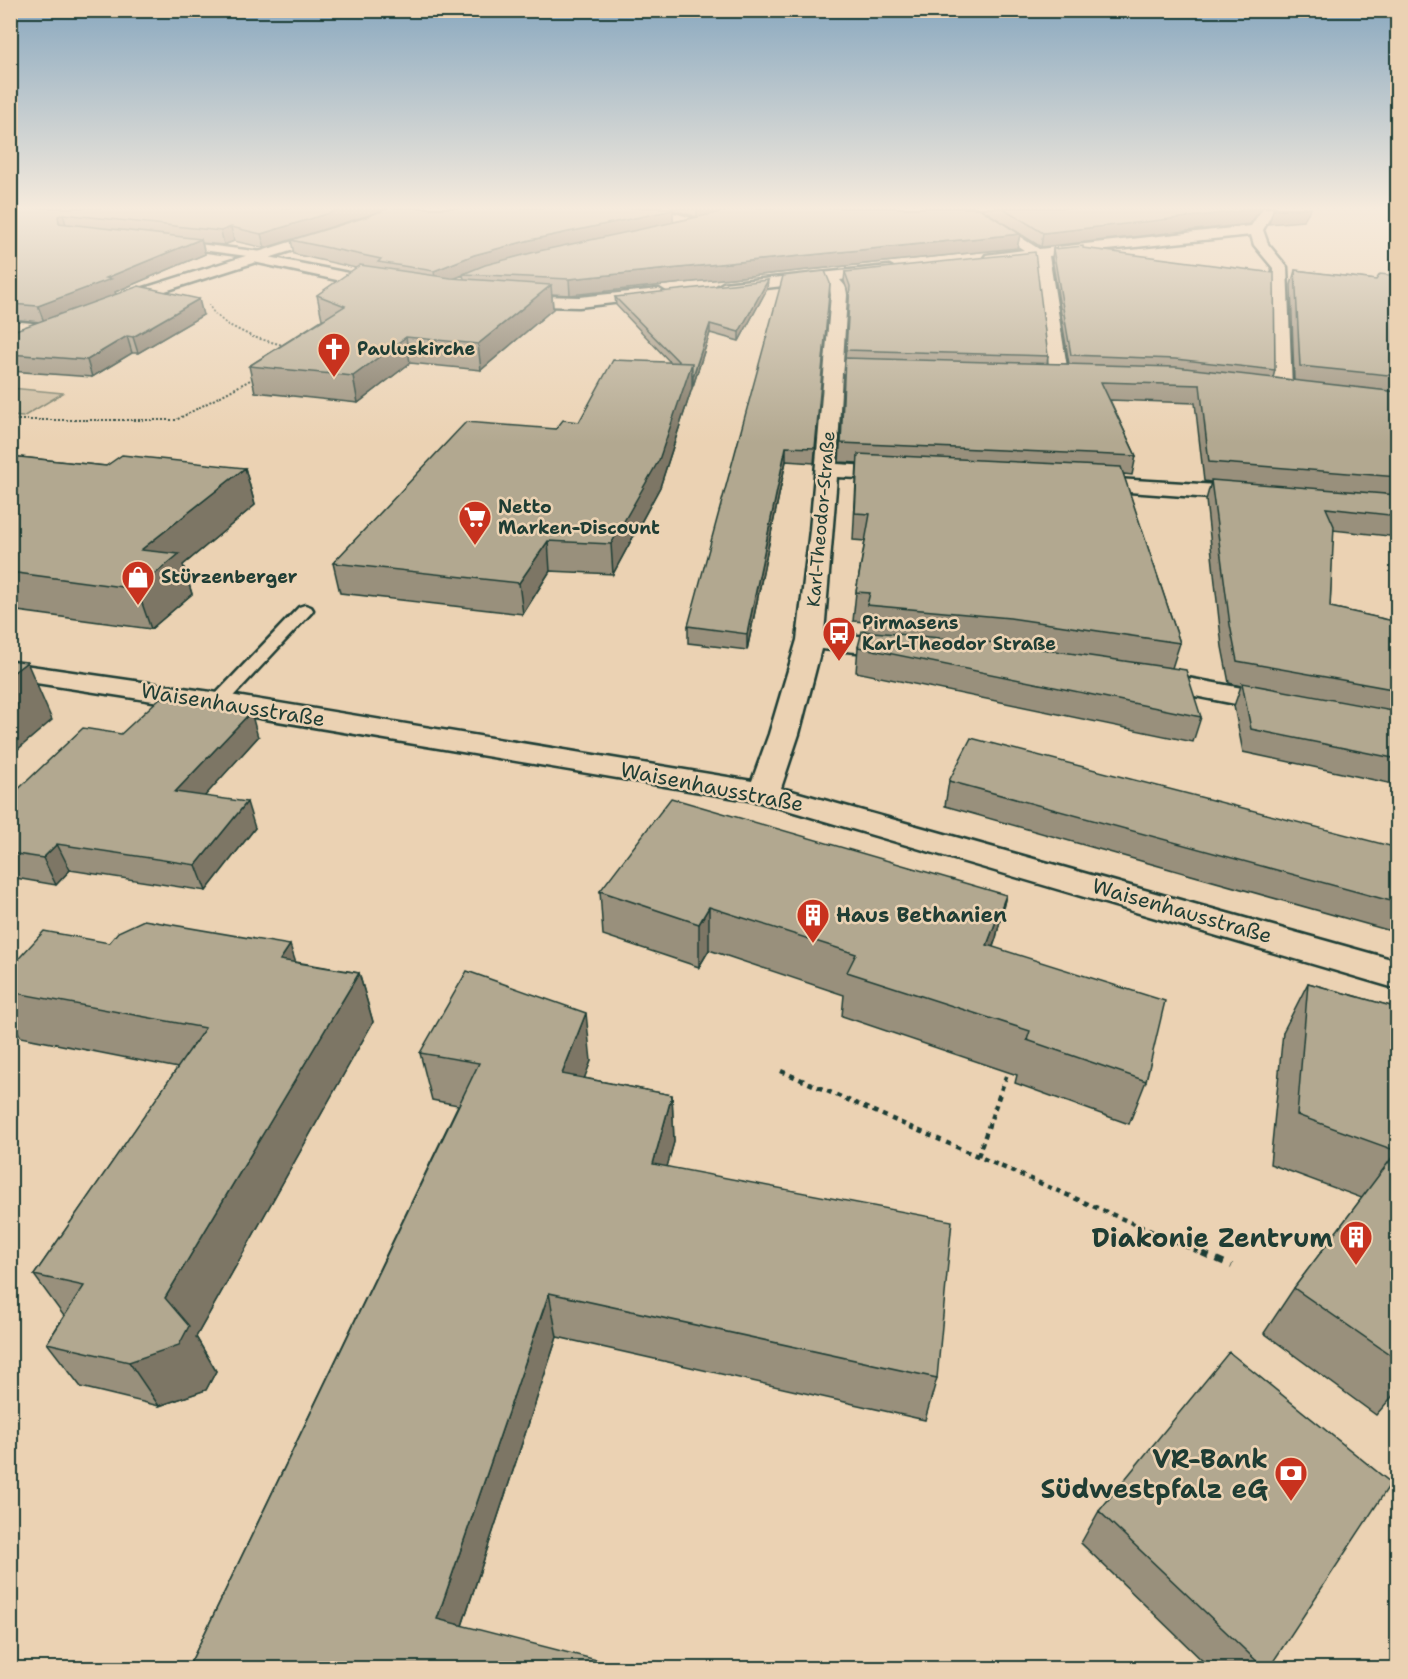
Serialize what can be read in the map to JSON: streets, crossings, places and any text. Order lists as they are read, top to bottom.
{
  "streets": {
    "street": ["Karl-Theodor-Straße", "Waisenhausstraße"]
  },
  "crossings": [
    ["Karl-Theodor-Straße", "Waisenhausstraße"]
  ],
  "places": {
    "church": ["Pauluskirche"],
    "supermarket": ["Netto Marken-Discount"],
    "shop": ["Stürzenberger"],
    "bus stop": ["Pirmasens Karl-Theodor Straße"],
    "building": ["Haus Bethanien", "Diakonie Zentrum"],
    "bank": ["VR-Bank Südwestpfalz eG"]
  }
}
